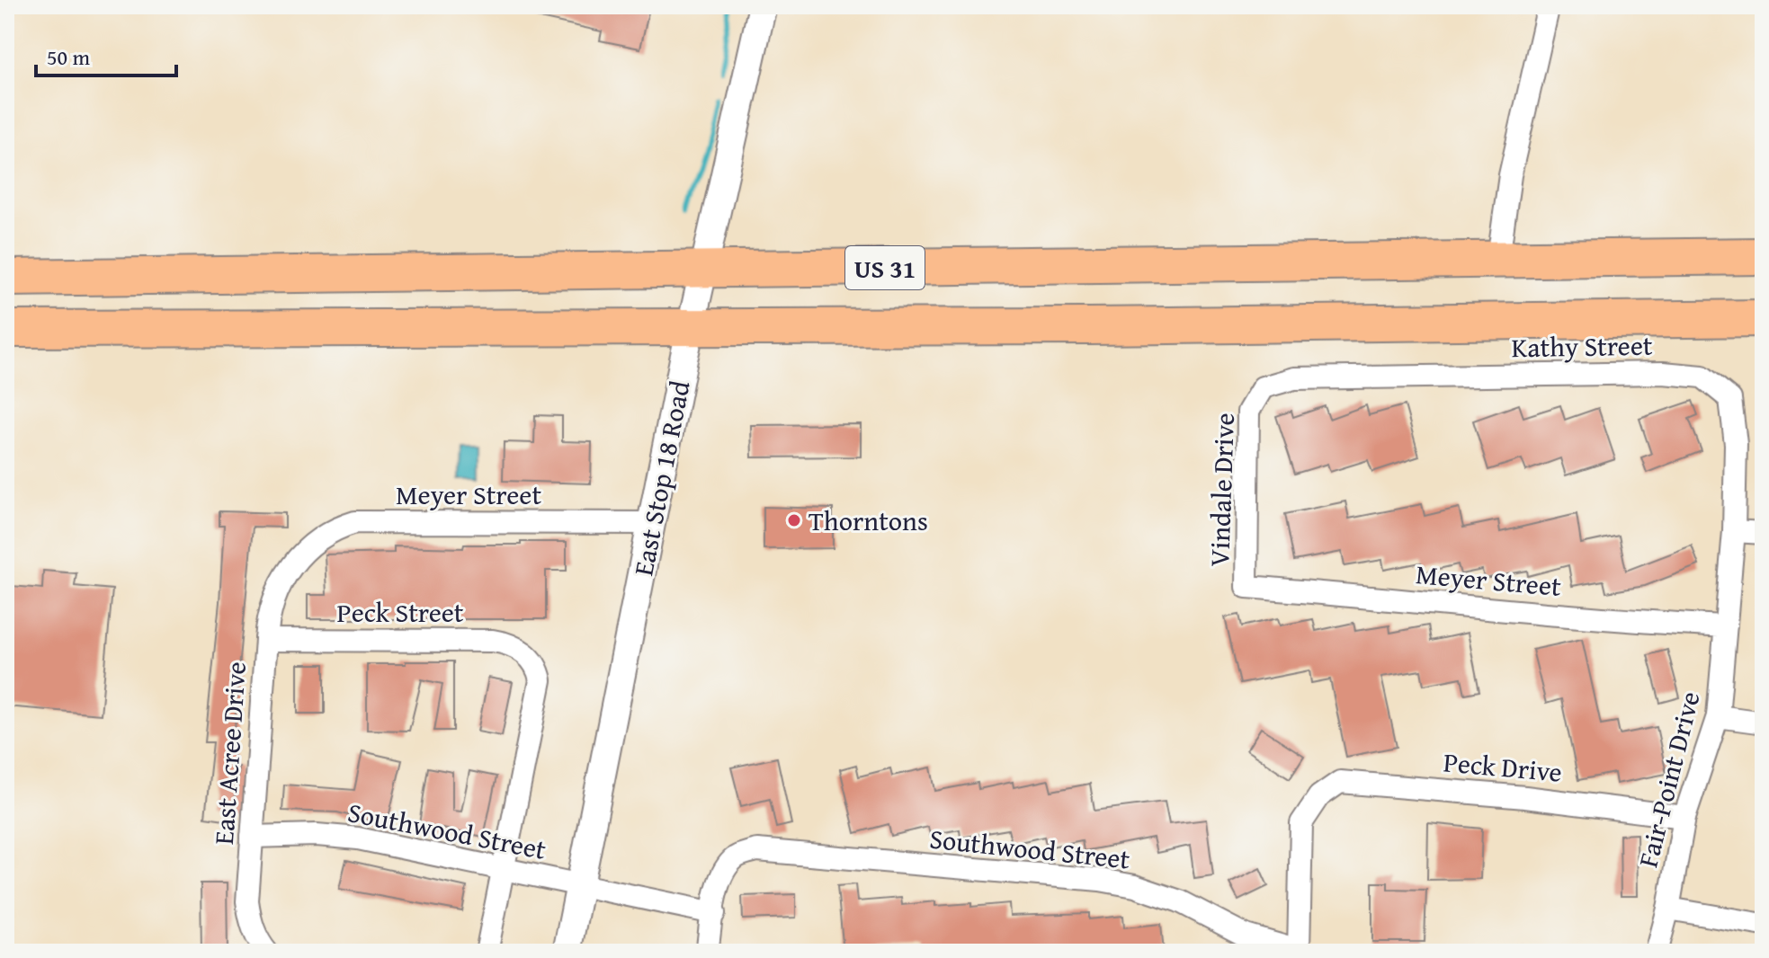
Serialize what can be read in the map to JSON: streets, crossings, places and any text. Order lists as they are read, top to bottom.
{
  "streets": {
    "main road": ["US 31"],
    "street": [
      "Kathy Street",
      "East Stop 18 Road",
      "Vindale Drive",
      "Meyer Street",
      "Peck Street",
      "East Acree Drive",
      "Peck Drive",
      "Fair-Point Drive",
      "Southwood Street"
    ]
  },
  "crossings": [
    ["US 31", "East Stop 18 Road"],
    ["Kathy Street", "Vindale Drive"],
    ["Kathy Street", "Fair-Point Drive"],
    ["East Stop 18 Road", "Meyer Street"],
    ["East Stop 18 Road", "Southwood Street"],
    ["Vindale Drive", "Meyer Street"],
    ["Meyer Street", "East Acree Drive"],
    ["Meyer Street", "Fair-Point Drive"],
    ["Peck Street", "East Acree Drive"],
    ["Peck Street", "Southwood Street"],
    ["East Acree Drive", "Southwood Street"],
    ["Peck Drive", "Fair-Point Drive"],
    ["Peck Drive", "Southwood Street"]
  ],
  "places": ["Thorntons"],
  "scale_bar": "50 m"
}
